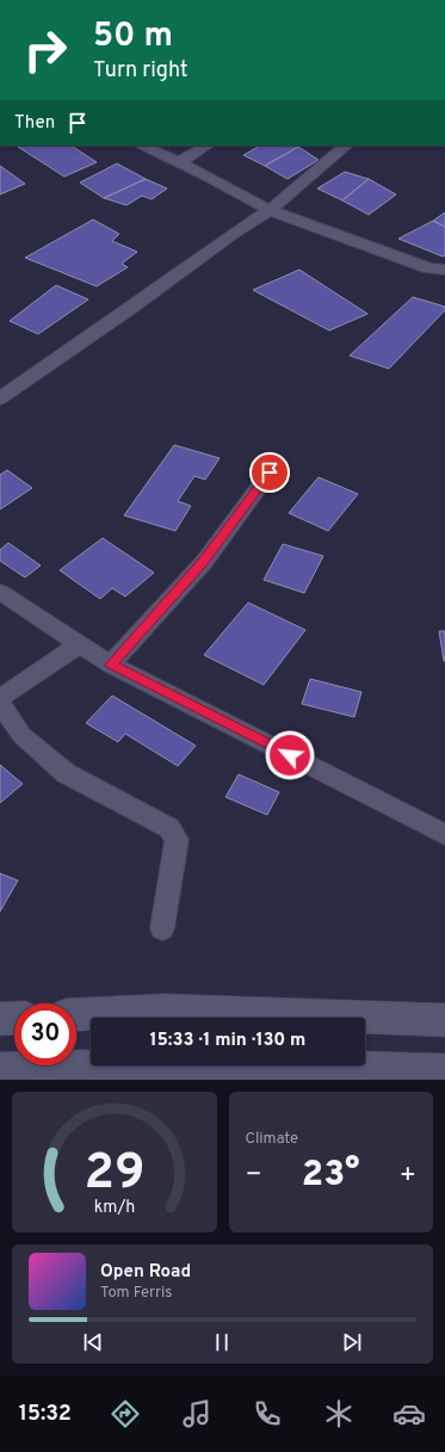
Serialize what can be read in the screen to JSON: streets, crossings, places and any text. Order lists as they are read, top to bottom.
{
  "page": {
    "turn": ["50 m", "Turn right"],
    "then": "Then",
    "limit": "30",
    "trip": "15:33 · 1 min · 130 m",
    "tile": "Climate",
    "heat": ["−", "23°", "+"],
    "song": ["Open Road", "Tom Ferris"],
    "tabs": "15:32",
    "gauge": ["29", "km/h"]
  }
}
